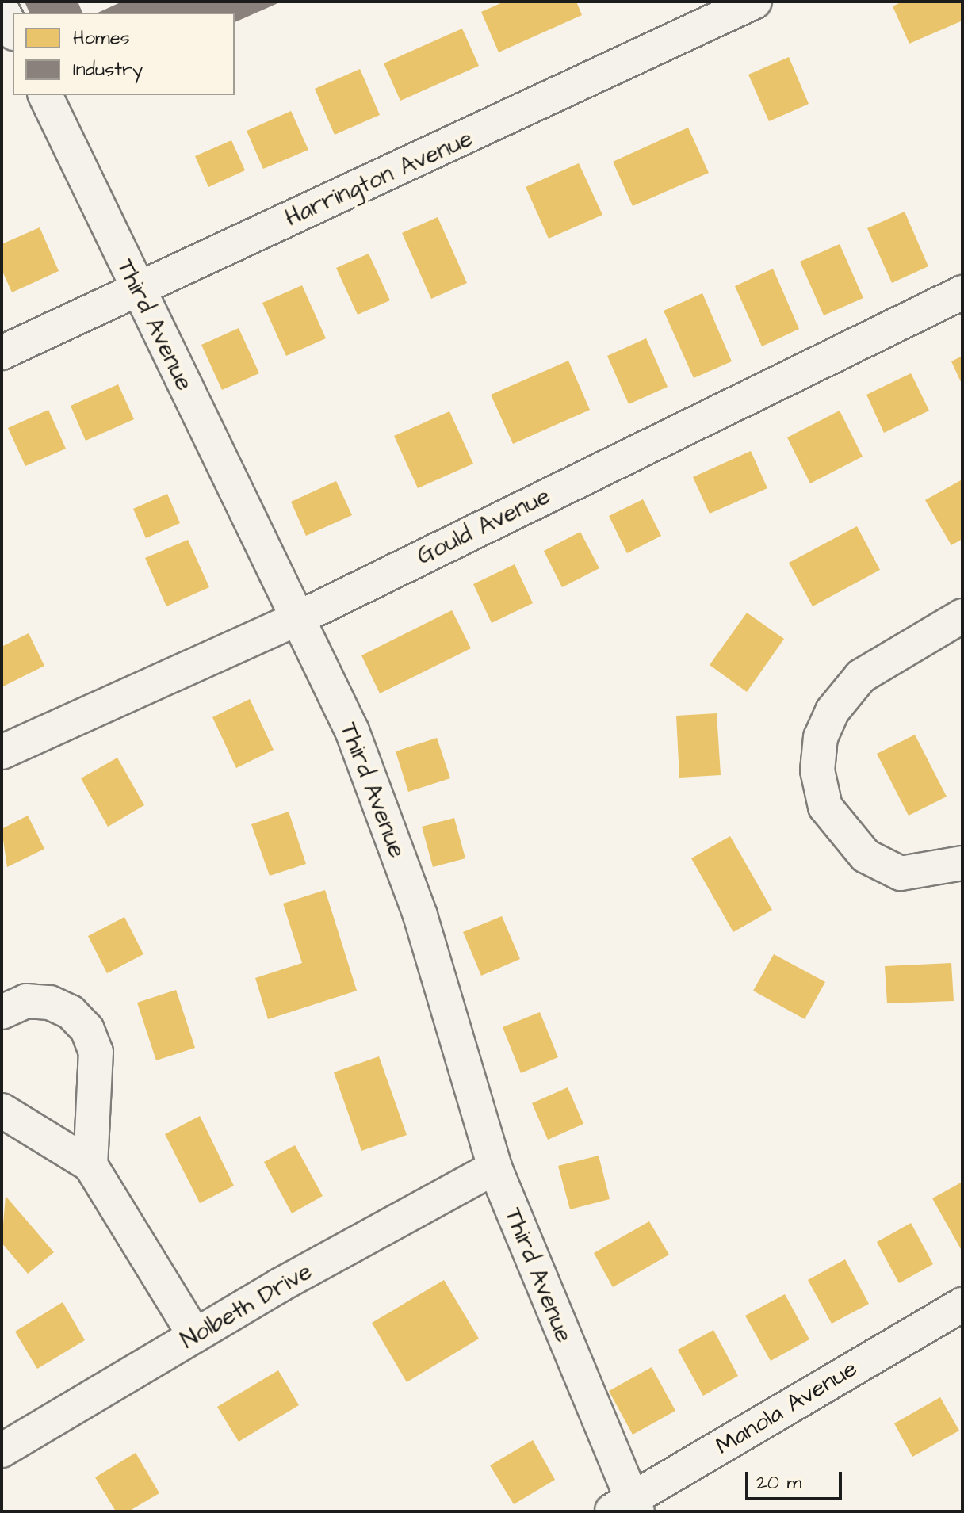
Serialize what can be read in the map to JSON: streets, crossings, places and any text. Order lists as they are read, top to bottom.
{
  "streets": {
    "street": [
      "Harrington Avenue",
      "Third Avenue",
      "Gould Avenue",
      "Nolbeth Drive",
      "Manola Avenue"
    ]
  },
  "crossings": [
    ["Harrington Avenue", "Third Avenue"],
    ["Third Avenue", "Gould Avenue"],
    ["Third Avenue", "Nolbeth Drive"],
    ["Third Avenue", "Manola Avenue"]
  ],
  "legend": ["Homes", "Industry"],
  "scale_bar": "20 m"
}
